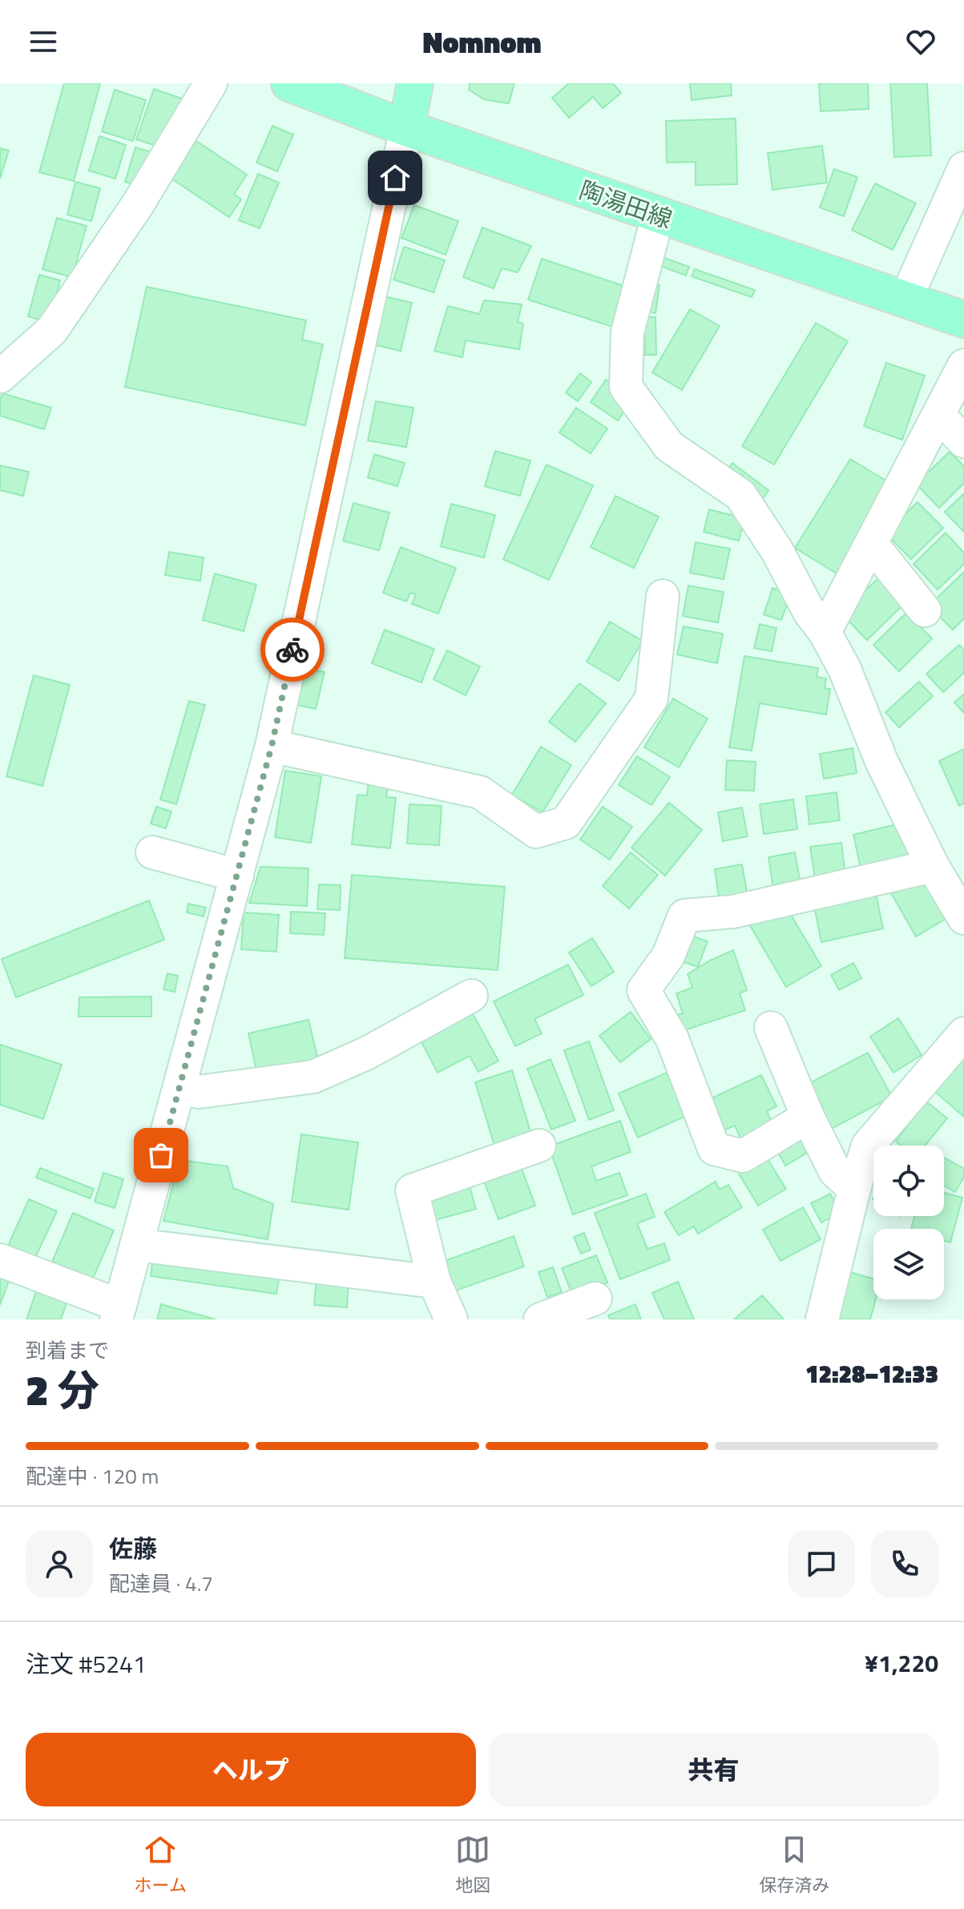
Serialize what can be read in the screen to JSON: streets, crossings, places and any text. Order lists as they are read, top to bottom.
{
  "streets": {
    "main road": ["陶湯田線"]
  },
  "page": {
    "header": "Nomnom",
    "heading": ["2 分", "到着まで", "12:28–12:33"],
    "panel": [
      "佐藤",
      "配達員 · 4.7",
      "注文 #5241",
      "¥1,220"
    ],
    "bar": "配達中 · 120 m",
    "buttons": ["ヘルプ", "共有"],
    "tabs": ["ホーム", "地図", "保存済み"]
  }
}
